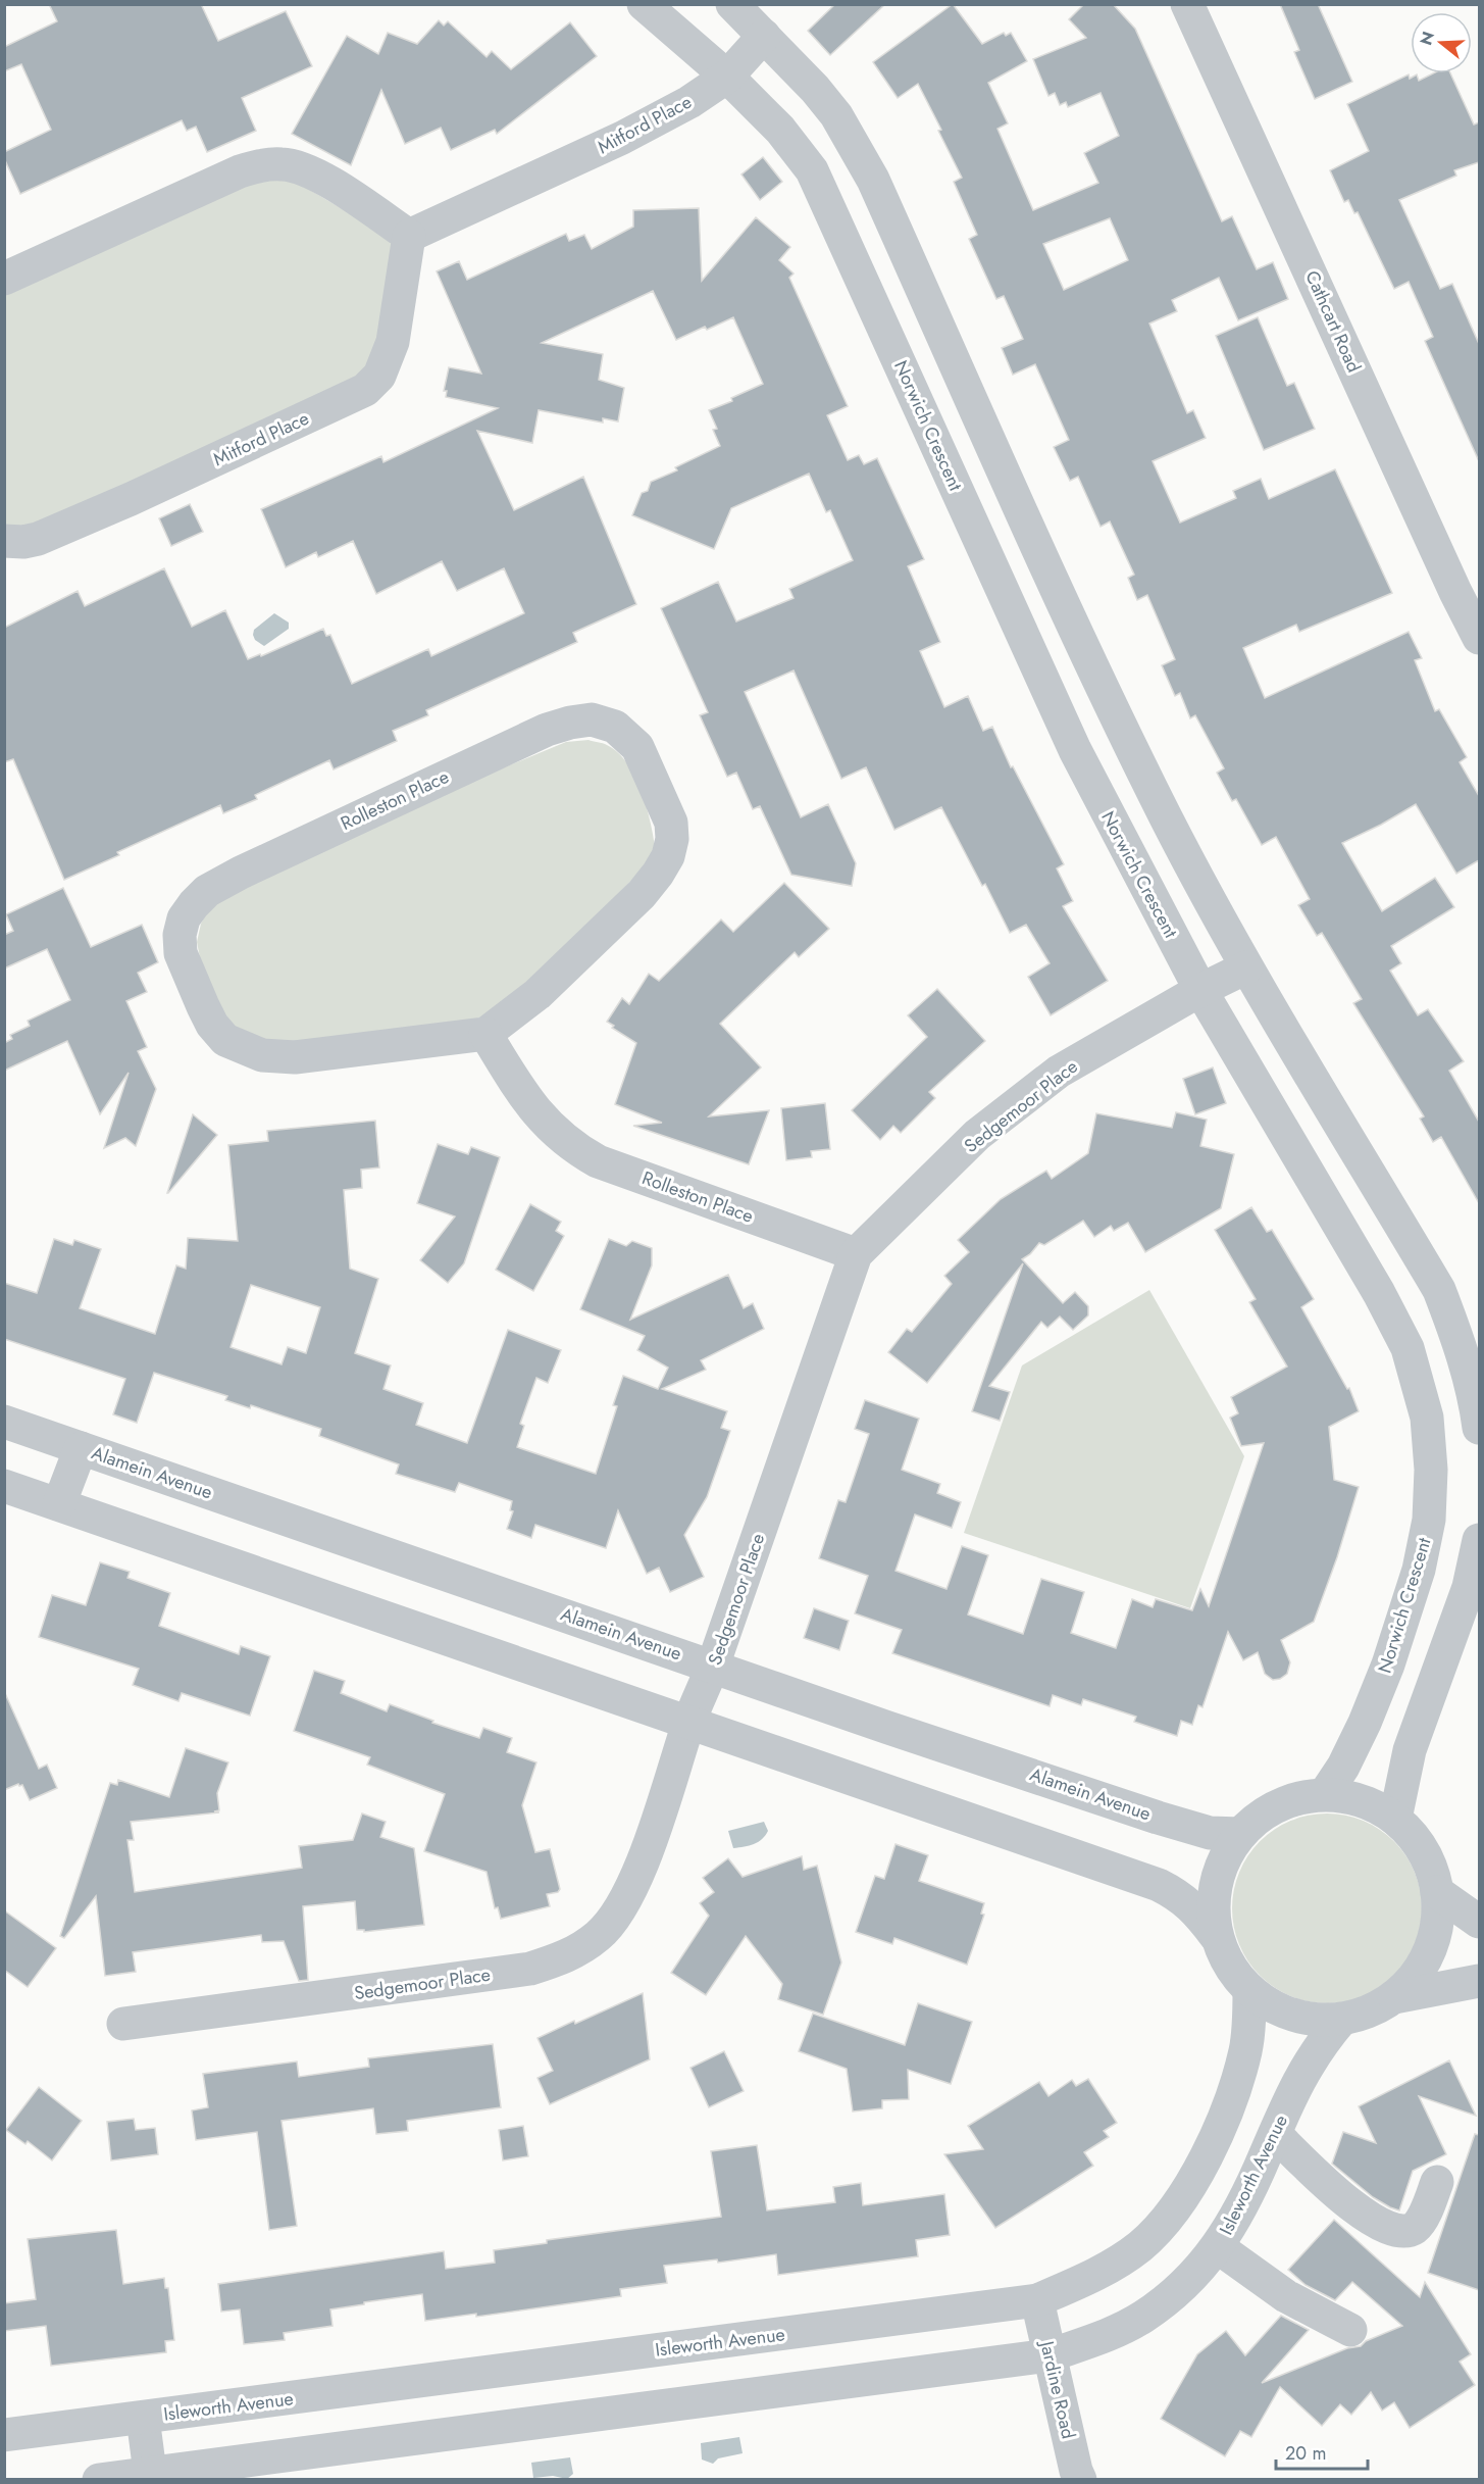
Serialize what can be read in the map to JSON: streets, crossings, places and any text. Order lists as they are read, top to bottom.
{
  "streets": {
    "street": [
      "Mitford Place",
      "Cathcart Road",
      "Norwich Crescent",
      "Rolleston Place",
      "Sedgemoor Place",
      "Alamein Avenue",
      "Isleworth Avenue",
      "Jardine Road"
    ]
  },
  "crossings": [
    ["Mitford Place", "Norwich Crescent"],
    ["Norwich Crescent", "Sedgemoor Place"],
    ["Rolleston Place", "Sedgemoor Place"],
    ["Sedgemoor Place", "Alamein Avenue"],
    ["Isleworth Avenue", "Jardine Road"]
  ],
  "scale_bar": "20 m",
  "north": "left"
}
